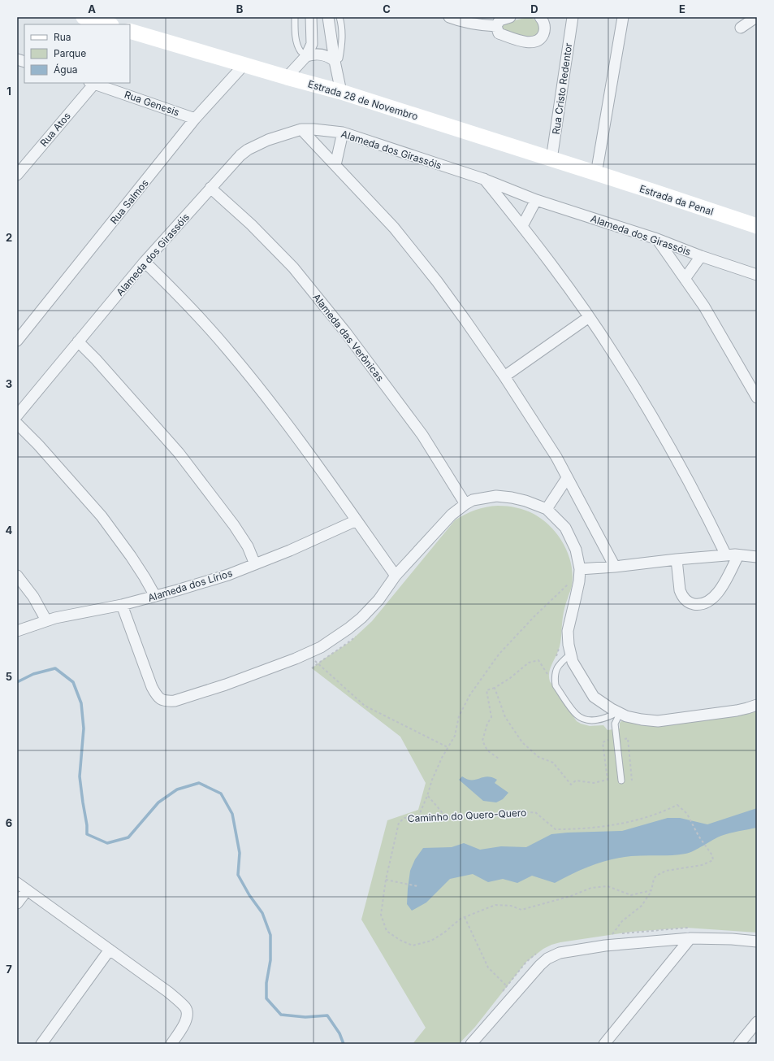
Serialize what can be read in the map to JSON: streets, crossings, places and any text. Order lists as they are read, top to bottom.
{
  "streets": {
    "street": [
      "Rua Cristo Redentor",
      "Estrada 28 de Novembro",
      "Rua Genesis",
      "Rua Atos",
      "Alameda dos Girassóis",
      "Estrada da Penal",
      "Rua Salmos",
      "Alameda das Verônicas",
      "Alameda dos Lírios"
    ],
    "path": ["Caminho do Quero-Quero"]
  },
  "crossings": [
    ["Rua Cristo Redentor", "Estrada 28 de Novembro"],
    ["Estrada 28 de Novembro", "Estrada da Penal"],
    ["Estrada 28 de Novembro", "Rua Salmos"],
    ["Rua Genesis", "Rua Atos"],
    ["Rua Genesis", "Rua Salmos"],
    ["Alameda dos Girassóis", "Alameda das Verônicas"]
  ],
  "legend": ["Rua", "Parque", "Água"],
  "grid": {
    "columns": [
      "A",
      "B",
      "C",
      "D",
      "E"
    ],
    "rows": [
      "1",
      "2",
      "3",
      "4",
      "5",
      "6",
      "7"
    ]
  }
}
